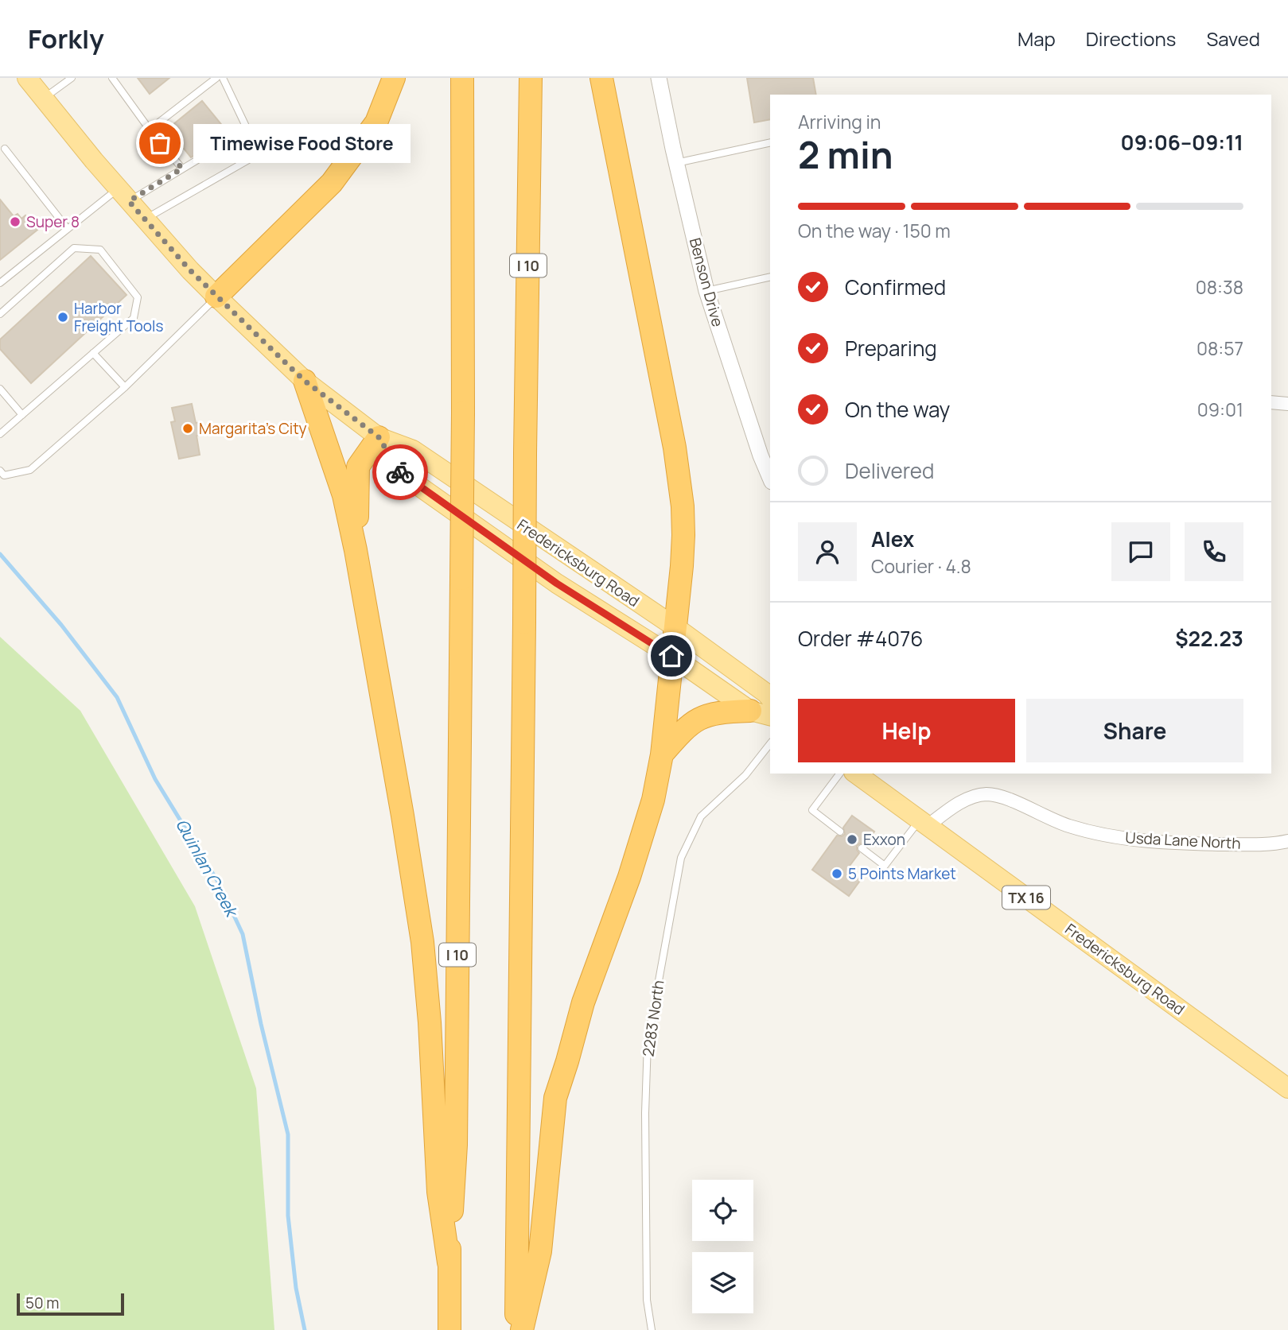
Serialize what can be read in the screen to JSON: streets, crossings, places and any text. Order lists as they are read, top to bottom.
{
  "streets": {
    "highway": ["I 10"],
    "main road": ["Fredericksburg Road", "TX 16"],
    "street": ["Benson Drive", "Usda Lane North"],
    "lane": ["2283 North"]
  },
  "crossings": [
    ["Fredericksburg Road", "Usda Lane North"]
  ],
  "water": ["Quinlan Creek"],
  "places": [
    "Timewise Food Store",
    "Super 8",
    "Harbor Freight Tools",
    "Margarita's City",
    "Exxon",
    "5 Points Market"
  ],
  "scale_bar": "50 m",
  "page": {
    "header": "Forkly",
    "nav": ["Map", "Directions", "Saved"],
    "heading": ["2 min", "Arriving in", "09:06–09:11"],
    "panel": [
      "Alex",
      "Courier · 4.8",
      "Order #4076",
      "$22.23"
    ],
    "bubble": "Timewise Food Store",
    "bar": "On the way · 150 m",
    "list": [
      ["Confirmed", "08:38"],
      ["Preparing", "08:57"],
      ["On the way", "09:01"],
      "Delivered"
    ],
    "buttons": ["Help", "Share"],
    "scale": "50 m"
  }
}
